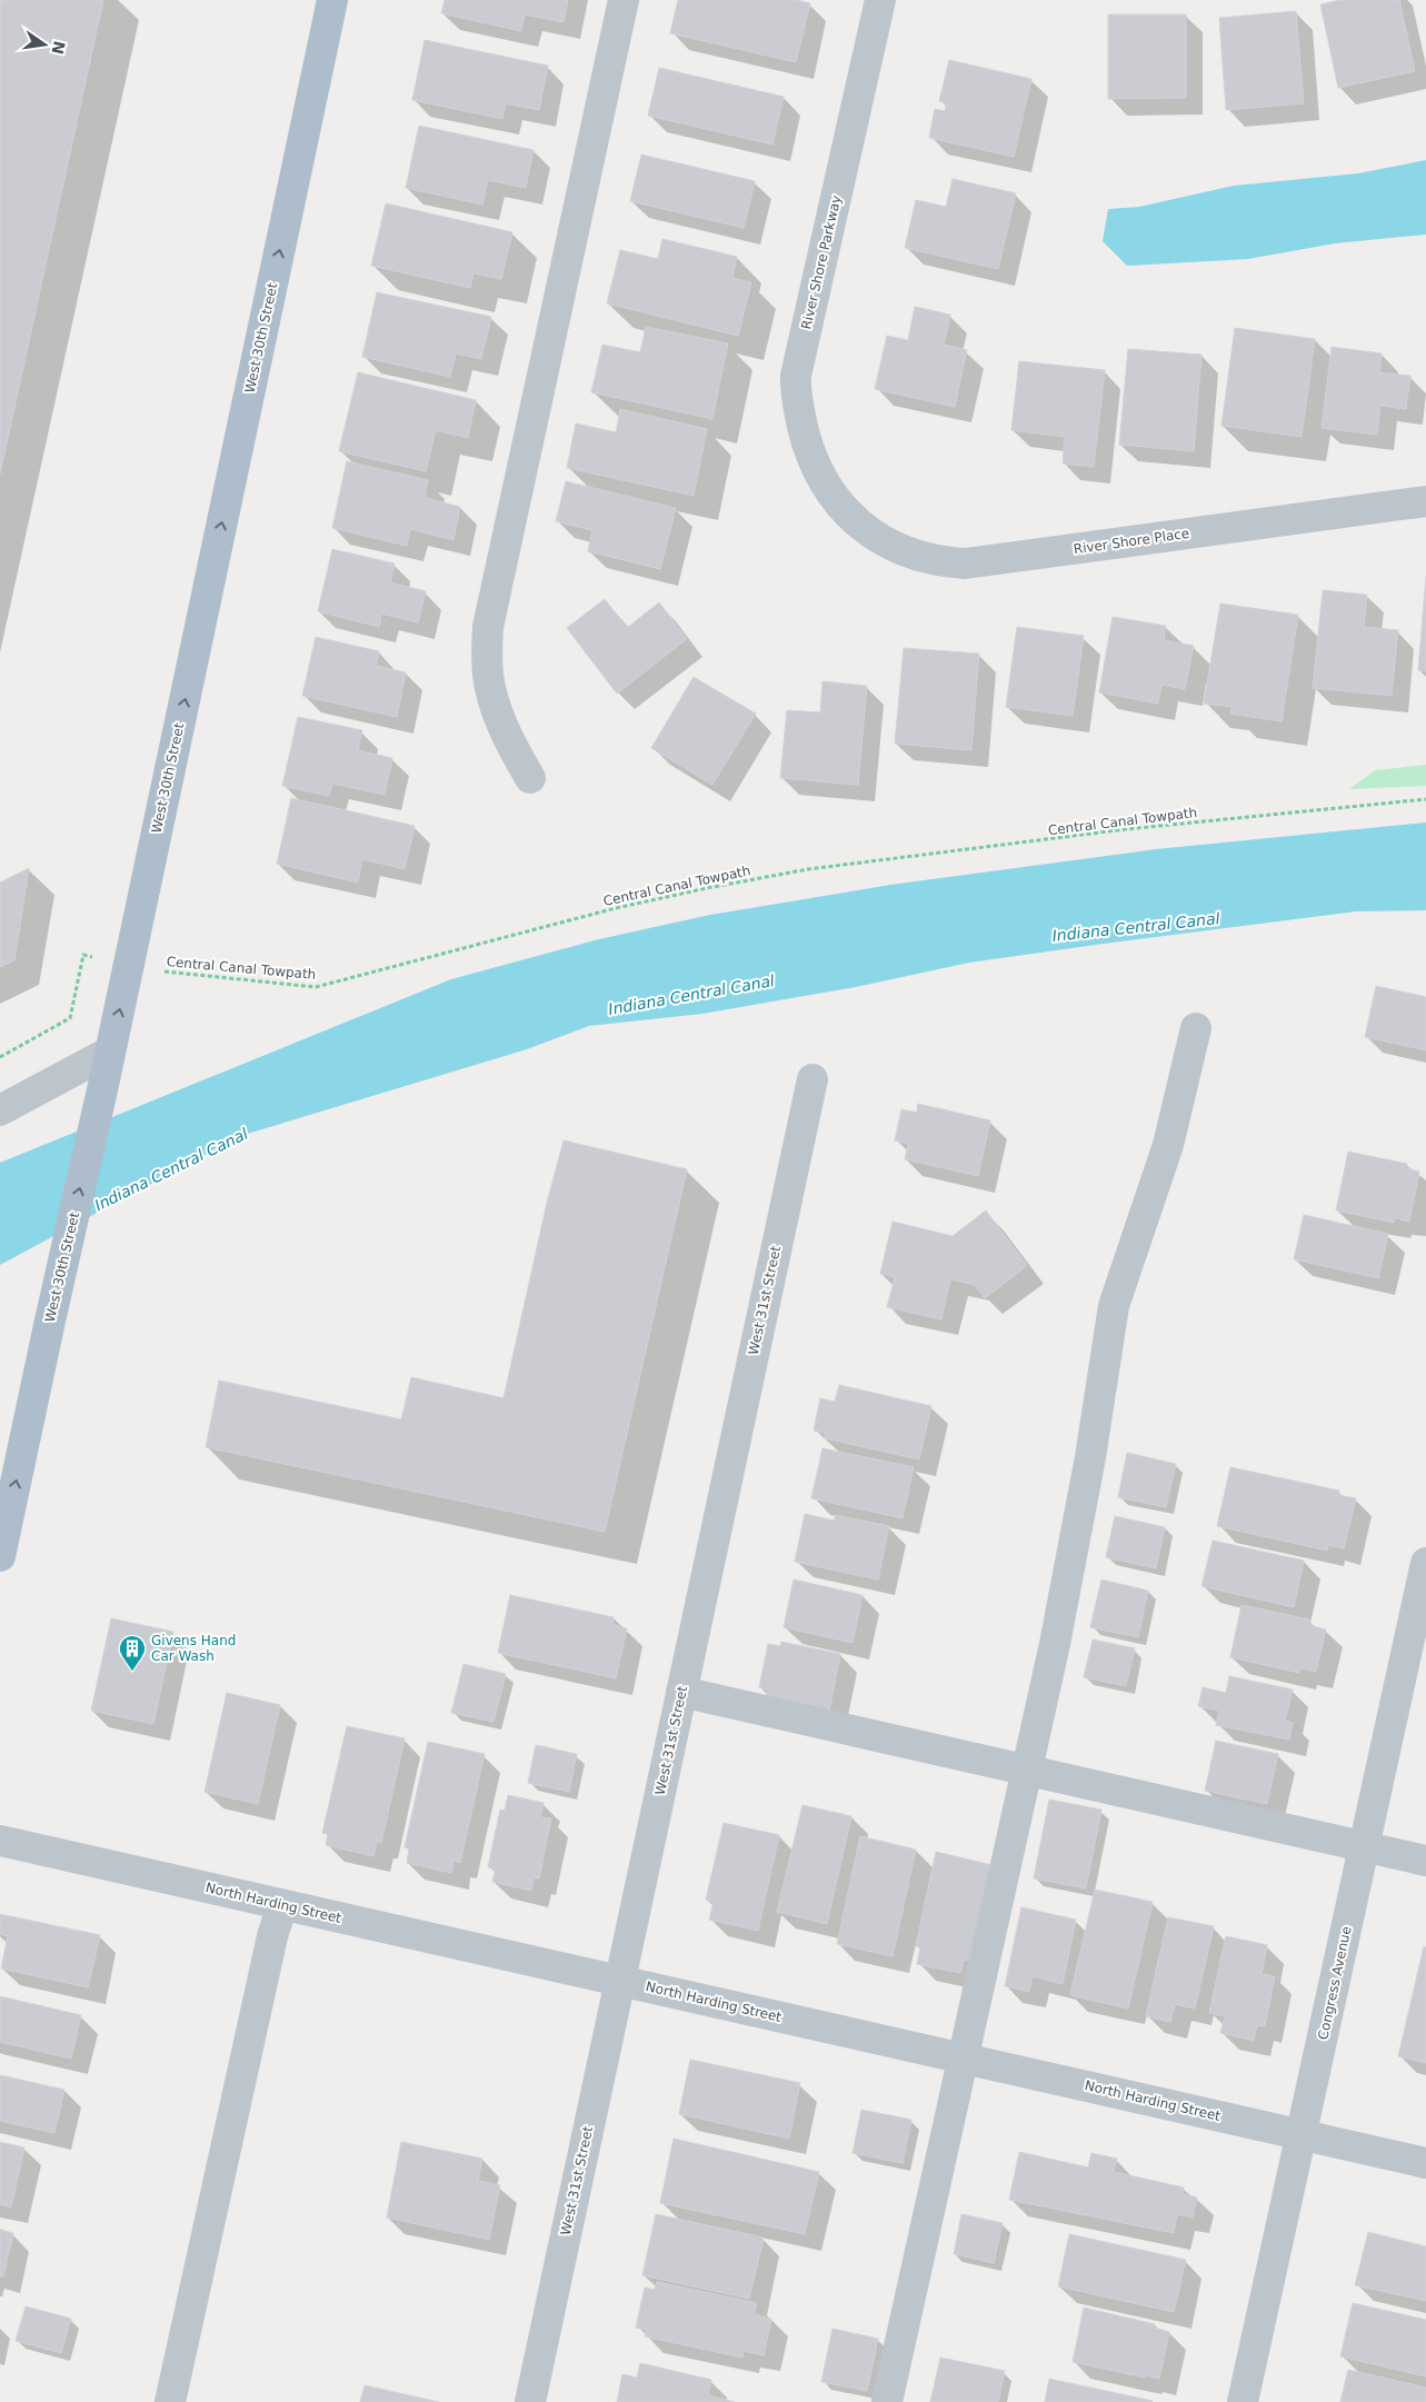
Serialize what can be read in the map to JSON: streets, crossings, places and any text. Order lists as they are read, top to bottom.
{
  "streets": {
    "main road": ["West 30th Street"],
    "street": [
      "River Shore Parkway",
      "River Shore Place",
      "West 31st Street",
      "North Harding Street",
      "Congress Avenue"
    ],
    "path": ["Central Canal Towpath"]
  },
  "crossings": [
    ["River Shore Parkway", "River Shore Place"],
    ["West 30th Street", "Central Canal Towpath"],
    ["West 31st Street", "North Harding Street"],
    ["North Harding Street", "Congress Avenue"]
  ],
  "one_way": ["West 30th Street"],
  "water": ["Indiana Central Canal"],
  "places": {
    "building": ["Givens Hand Car Wash"]
  },
  "north": "right"
}
